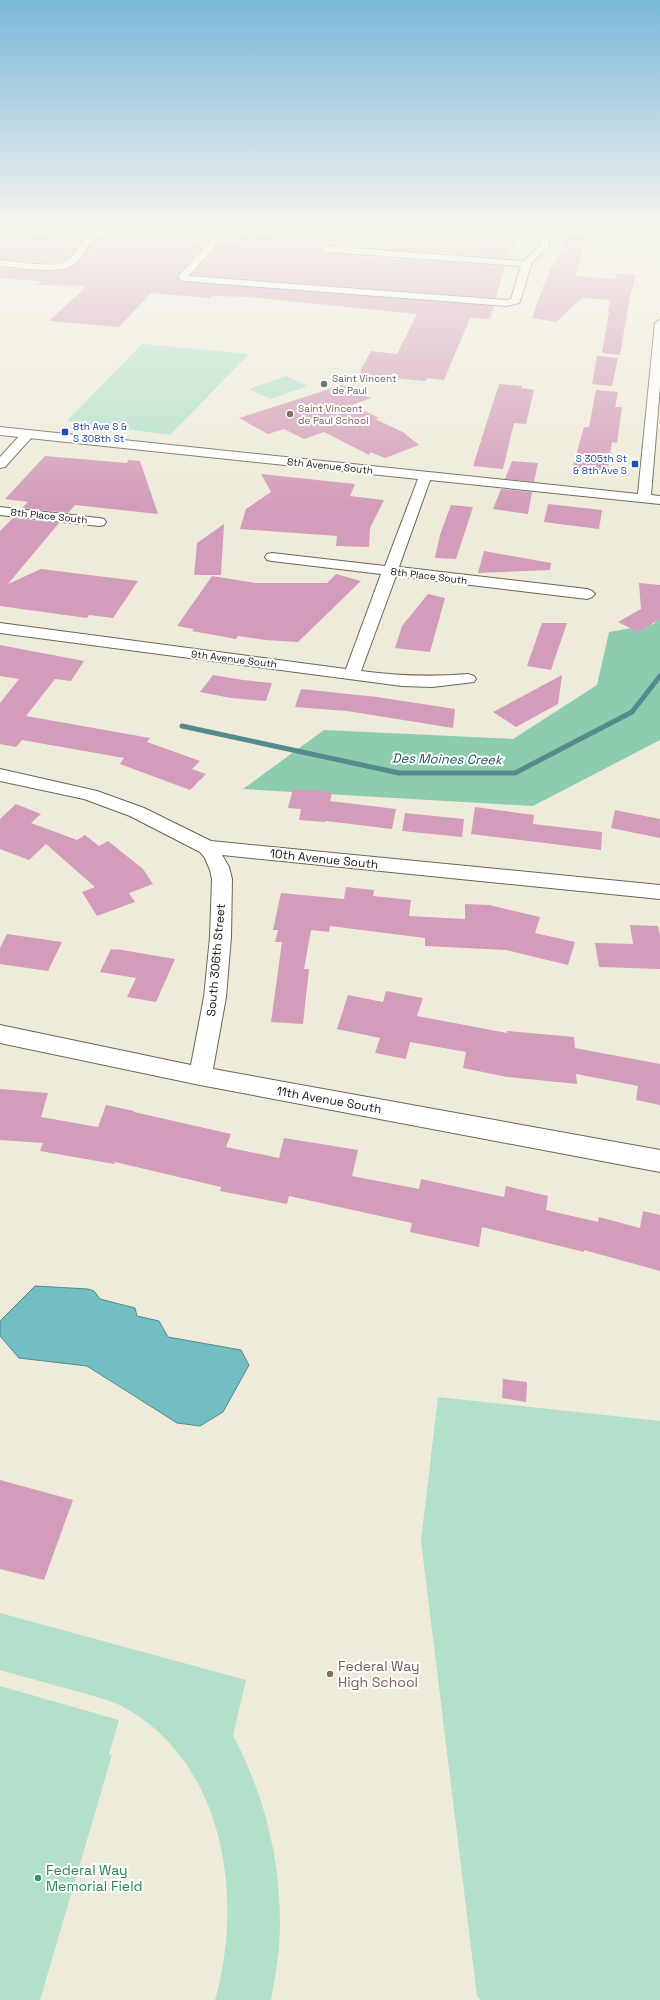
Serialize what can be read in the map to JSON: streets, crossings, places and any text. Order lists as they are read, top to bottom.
{
  "streets": {
    "street": [
      "8th Avenue South",
      "8th Place South",
      "9th Avenue South",
      "10th Avenue South",
      "South 306th Street",
      "11th Avenue South"
    ]
  },
  "crossings": [
    ["10th Avenue South", "South 306th Street"],
    ["South 306th Street", "11th Avenue South"]
  ],
  "water": ["Des Moines Creek"],
  "places": {
    "other": [
      "Saint Vincent de Paul",
      "Saint Vincent de Paul School",
      "Federal Way High School",
      "Federal Way Memorial Field"
    ],
    "transit": ["8th Ave S & S 308th St", "S 305th St & 8th Ave S"]
  }
}
